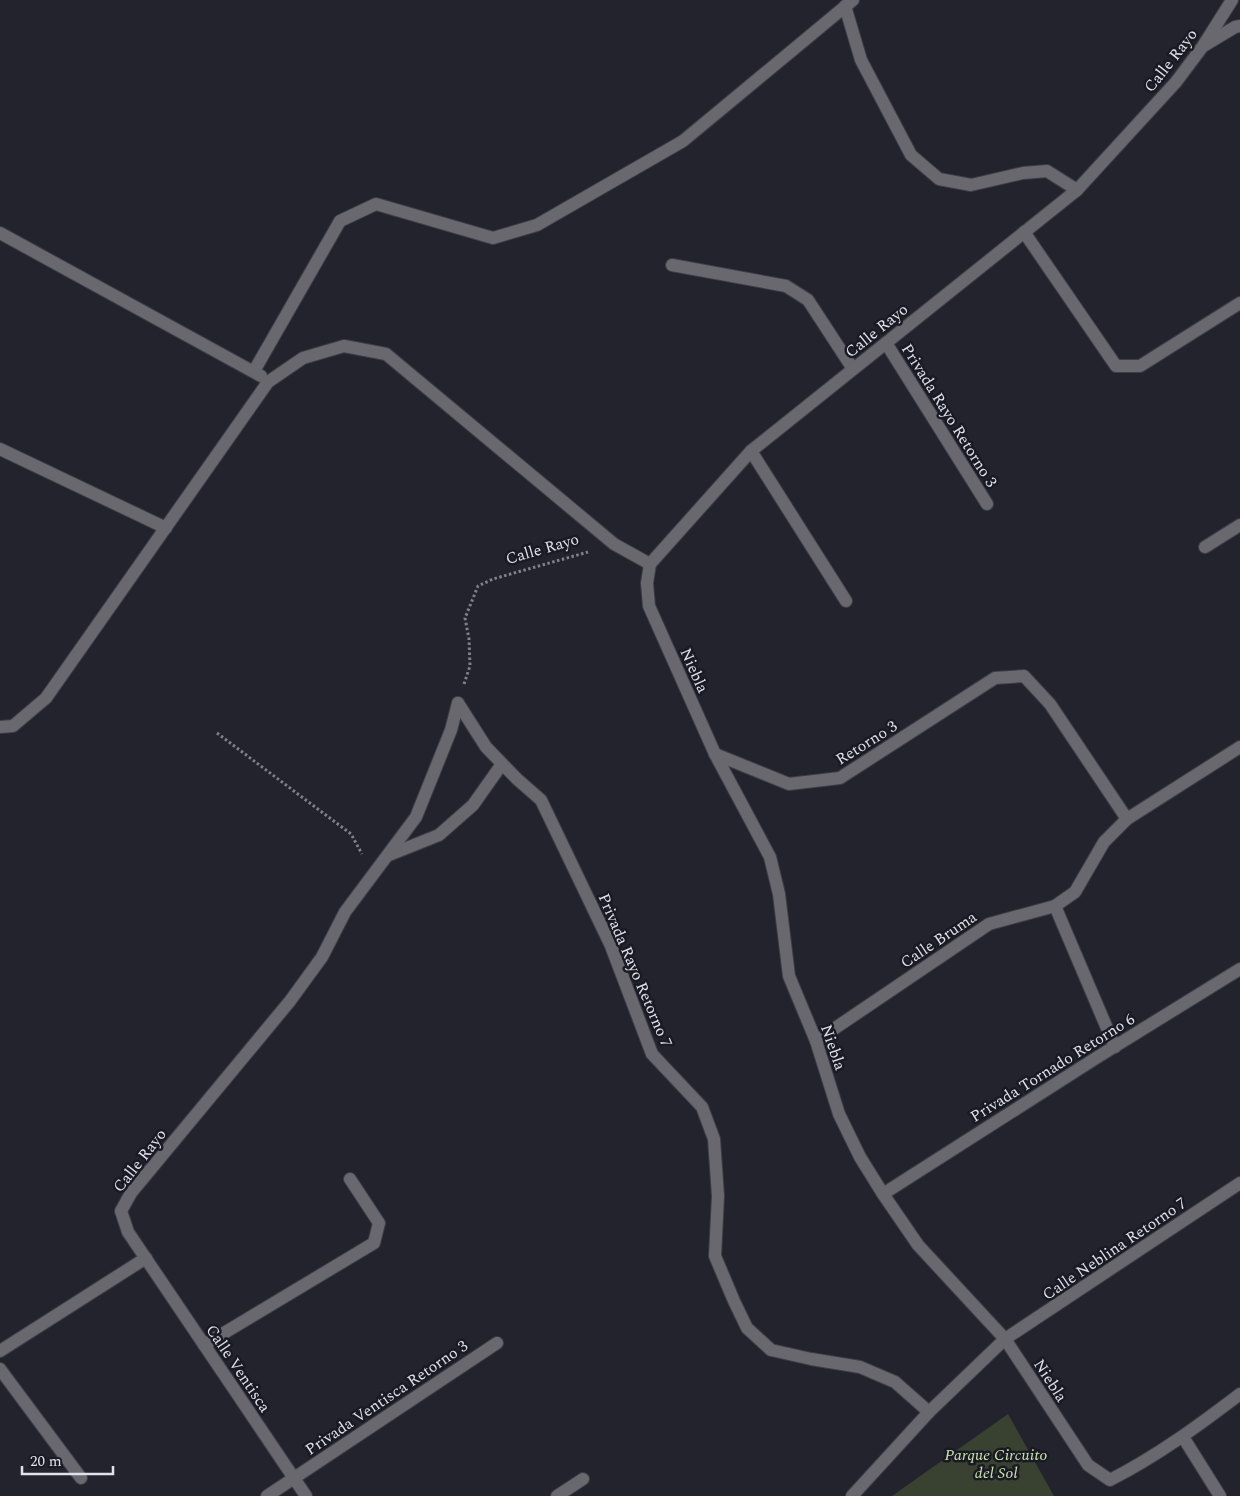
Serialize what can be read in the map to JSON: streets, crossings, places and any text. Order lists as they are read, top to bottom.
{
  "streets": {
    "street": [
      "Calle Rayo",
      "Privada Rayo Retorno 3",
      "Niebla",
      "Retorno 3",
      "Calle Bruma",
      "Privada Rayo Retorno 7",
      "Privada Tornado Retorno 6",
      "Calle Neblina Retorno 7",
      "Calle Ventisca",
      "Privada Ventisca Retorno 3"
    ]
  },
  "crossings": [
    ["Calle Rayo", "Privada Rayo Retorno 3"],
    ["Calle Rayo", "Niebla"],
    ["Calle Rayo", "Privada Rayo Retorno 7"],
    ["Calle Rayo", "Calle Ventisca"],
    ["Niebla", "Retorno 3"],
    ["Niebla", "Calle Bruma"],
    ["Niebla", "Privada Tornado Retorno 6"],
    ["Niebla", "Calle Neblina Retorno 7"],
    ["Retorno 3", "Calle Bruma"],
    ["Privada Rayo Retorno 7", "Calle Neblina Retorno 7"],
    ["Calle Ventisca", "Privada Ventisca Retorno 3"]
  ],
  "parks": ["Parque Circuito del Sol"],
  "scale_bar": "20 m"
}
